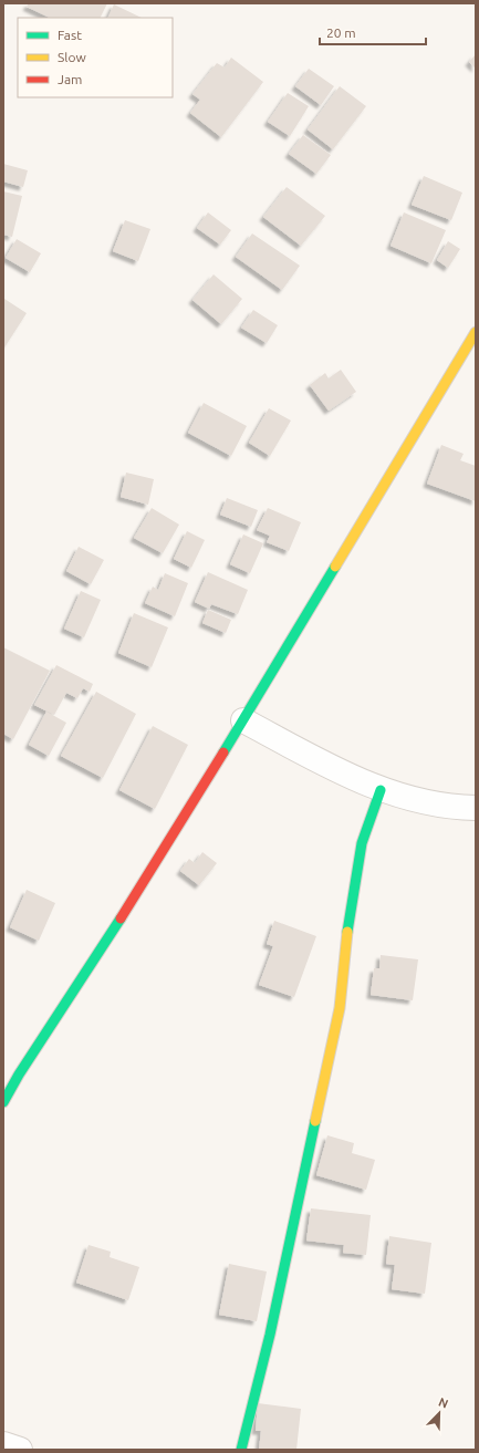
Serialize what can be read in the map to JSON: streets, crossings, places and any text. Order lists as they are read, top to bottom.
{
  "legend": ["Fast", "Slow", "Jam"],
  "scale_bar": "20 m",
  "north": "top right"
}
